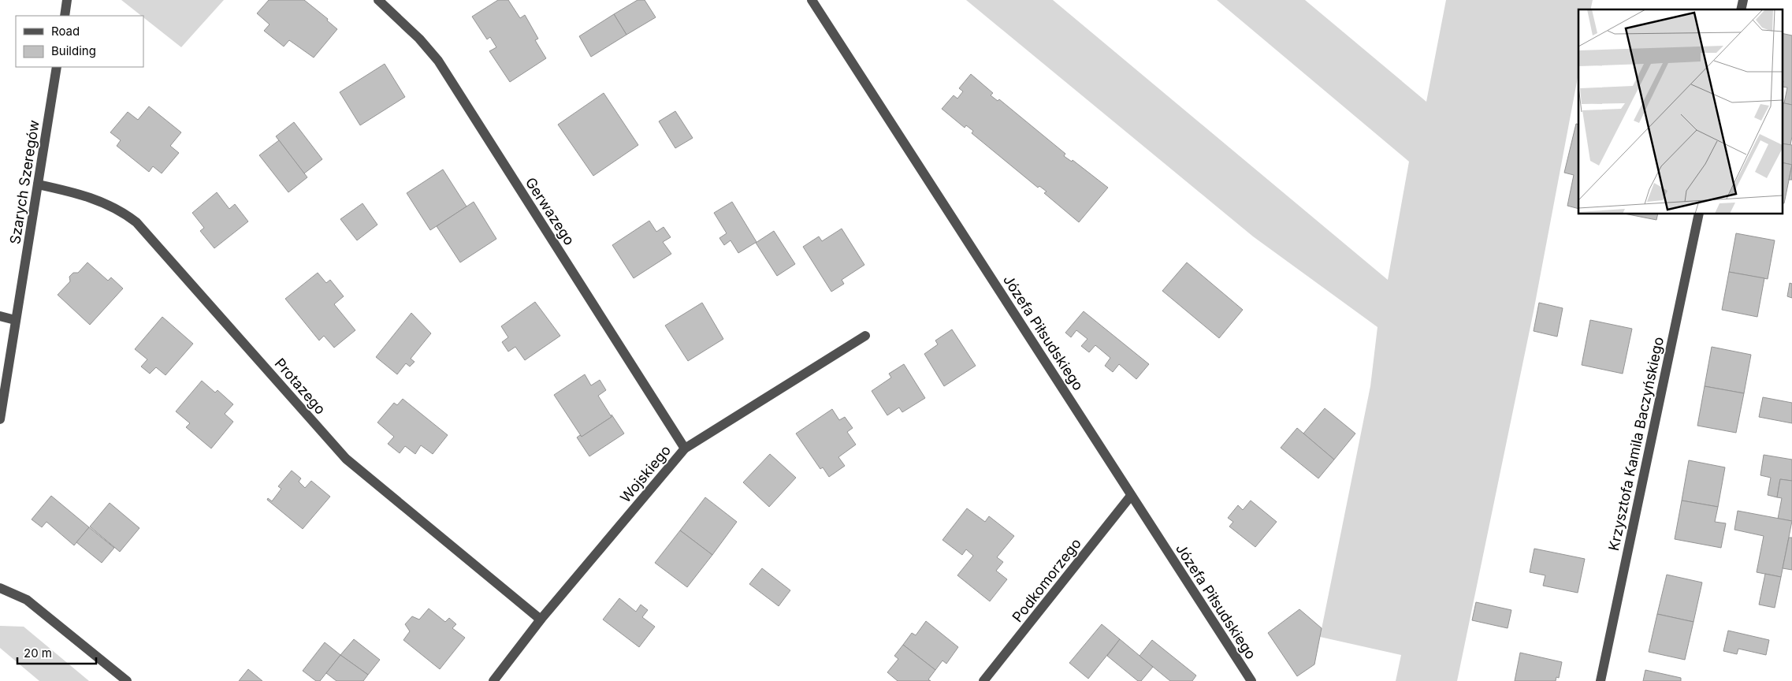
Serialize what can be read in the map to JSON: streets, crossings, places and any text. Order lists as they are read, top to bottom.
{
  "streets": {
    "street": [
      "Szarych Szeregów",
      "Gerwazego",
      "Józefa Piłsudskiego",
      "Protazego",
      "Krzysztofa Kamila Baczyńskiego",
      "Wojskiego",
      "Podkomorzego"
    ]
  },
  "crossings": [
    ["Szarych Szeregów", "Protazego"],
    ["Gerwazego", "Wojskiego"],
    ["Józefa Piłsudskiego", "Podkomorzego"],
    ["Protazego", "Wojskiego"]
  ],
  "legend": ["Road", "Building"],
  "scale_bar": "20 m"
}
